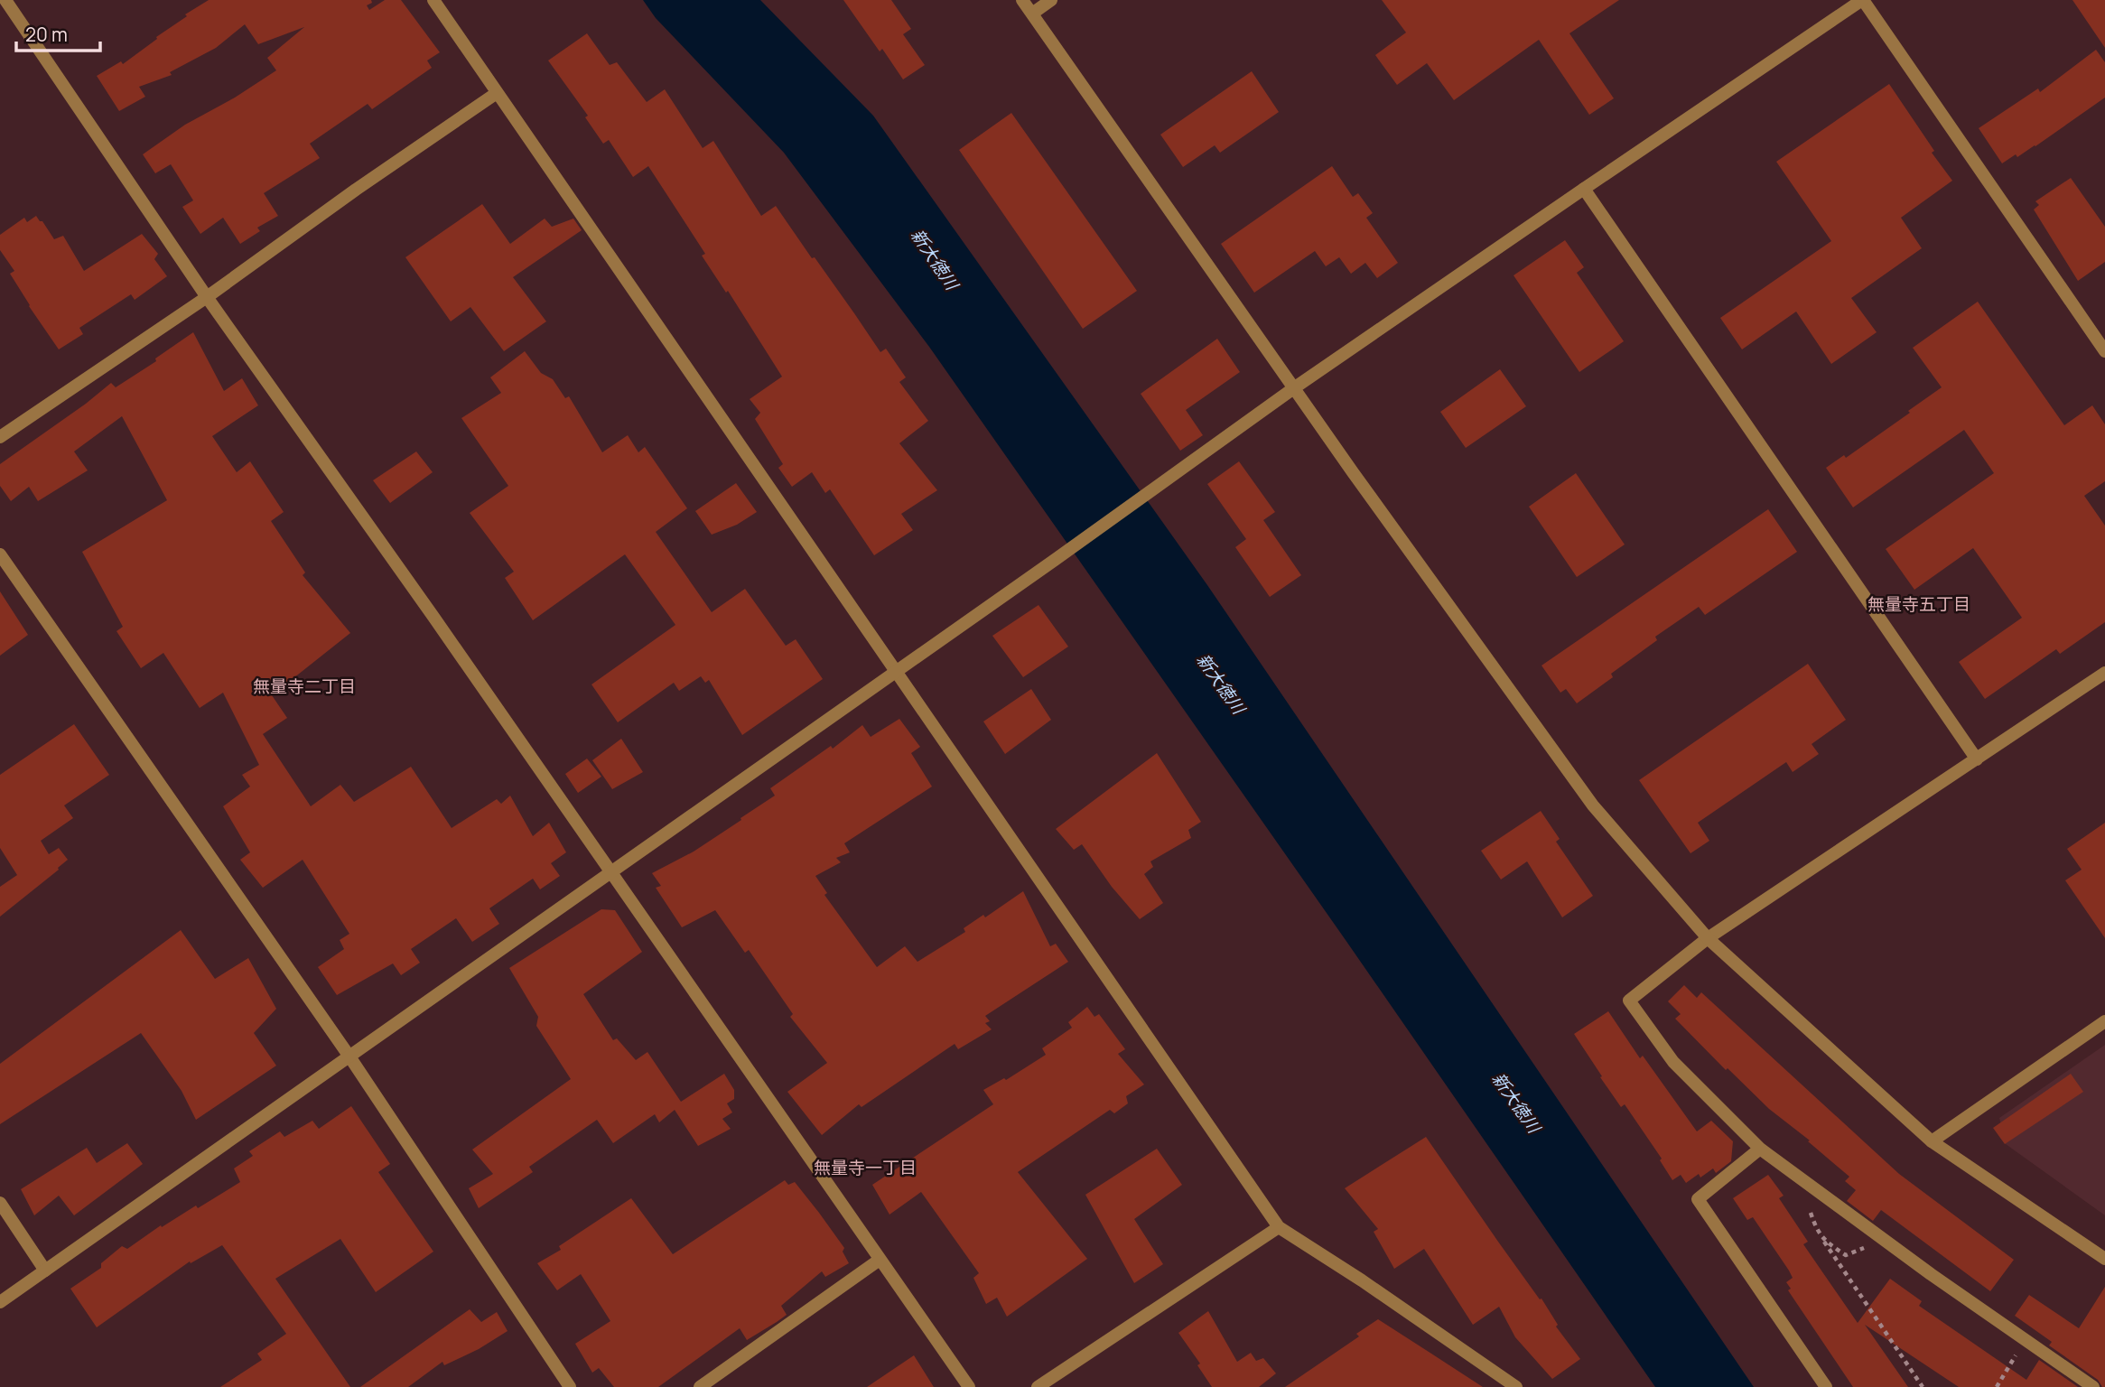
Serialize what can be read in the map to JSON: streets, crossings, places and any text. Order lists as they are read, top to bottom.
{
  "districts": ["無量寺五丁目", "無量寺二丁目", "無量寺一丁目"],
  "water": ["新大徳川"],
  "scale_bar": "20 m"
}
